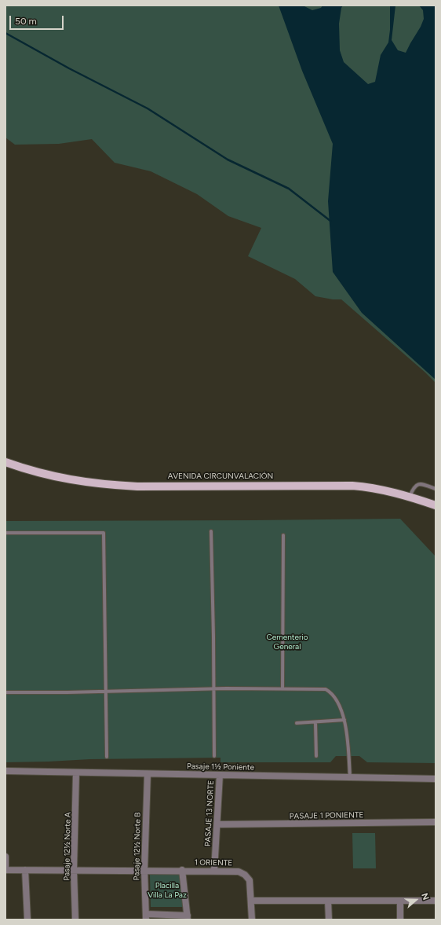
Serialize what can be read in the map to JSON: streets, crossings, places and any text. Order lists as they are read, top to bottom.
{
  "streets": {
    "main road": ["AVENIDA CIRCUNVALACIÓN"],
    "street": [
      "Pasaje 1½ Poniente",
      "PASAJE 13 NORTE",
      "PASAJE 1 PONIENTE",
      "Pasaje 12½ Norte A",
      "Pasaje 12½ Norte B",
      "1 ORIENTE"
    ]
  },
  "crossings": [
    ["Pasaje 1½ Poniente", "PASAJE 13 NORTE"],
    ["Pasaje 1½ Poniente", "Pasaje 12½ Norte A"],
    ["Pasaje 1½ Poniente", "Pasaje 12½ Norte B"],
    ["PASAJE 13 NORTE", "PASAJE 1 PONIENTE"],
    ["PASAJE 13 NORTE", "1 ORIENTE"],
    ["Pasaje 12½ Norte A", "1 ORIENTE"],
    ["Pasaje 12½ Norte B", "1 ORIENTE"]
  ],
  "parks": ["Cementerio General", "Placilla Villa La Paz"],
  "scale_bar": "50 m",
  "north": "right"
}
